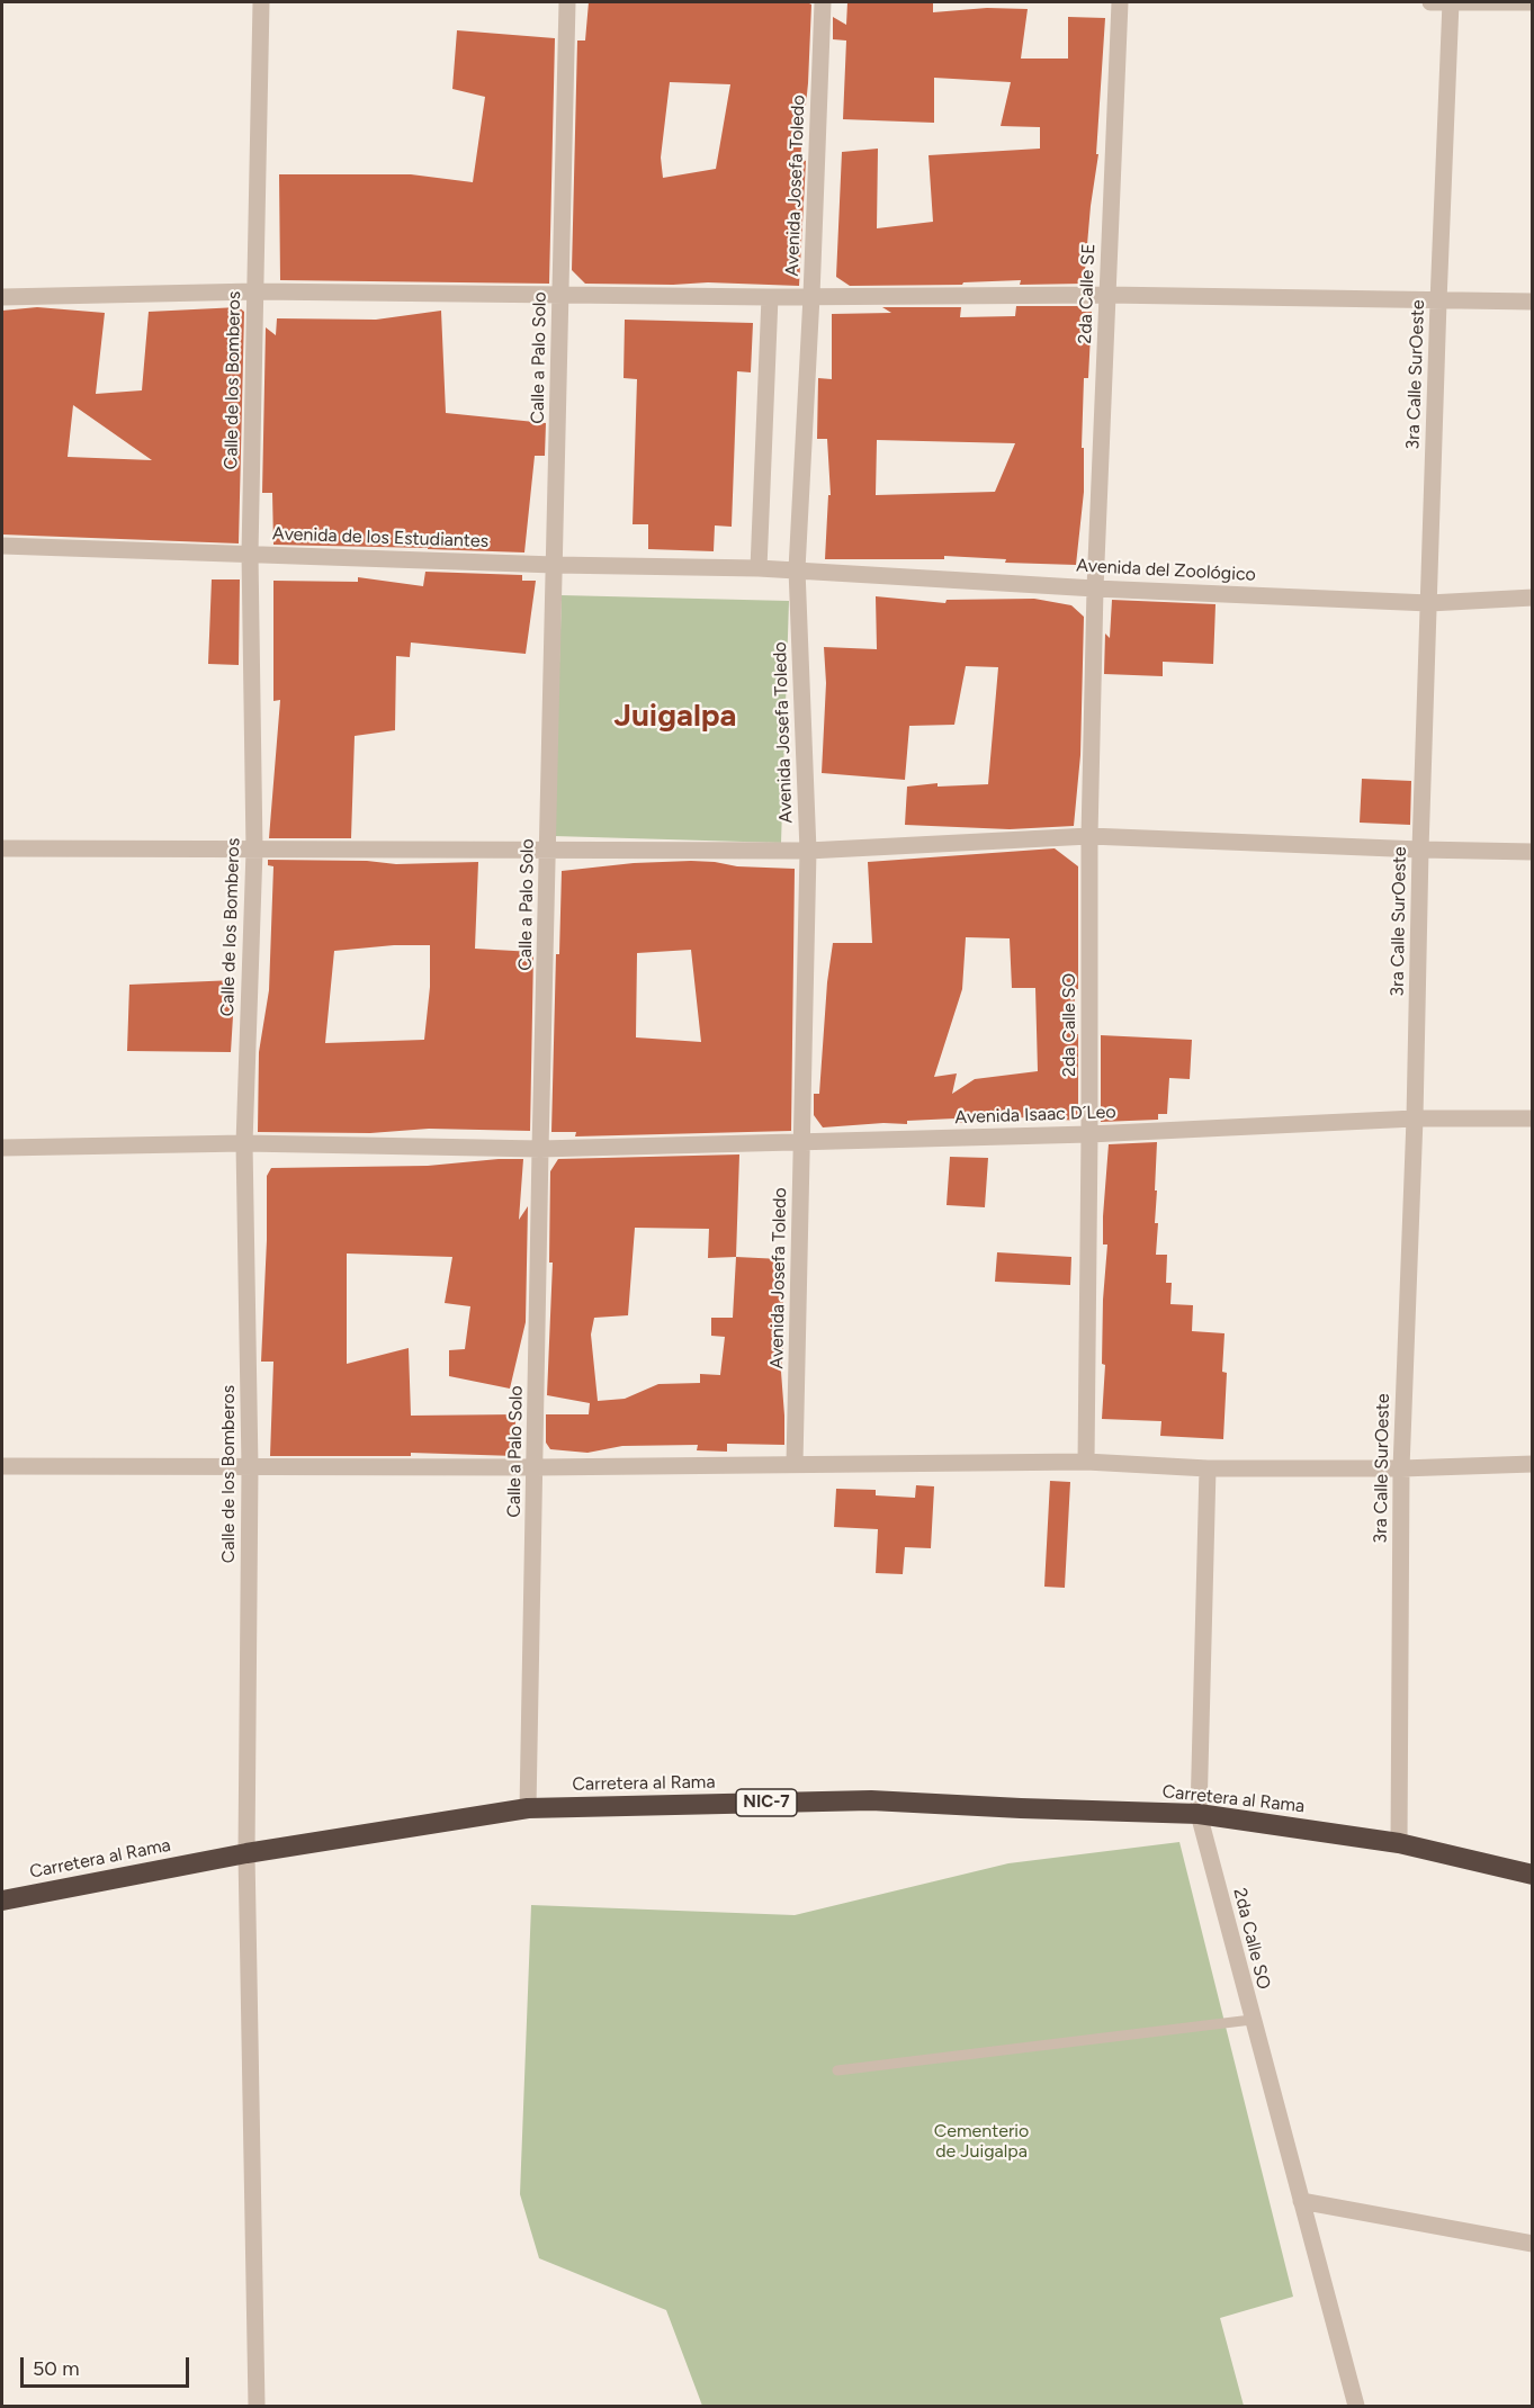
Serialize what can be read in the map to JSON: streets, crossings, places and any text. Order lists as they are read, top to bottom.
{
  "streets": {
    "highway": ["Carretera al Rama", "NIC-7"],
    "street": [
      "Avenida Josefa Toledo",
      "2da Calle SE",
      "Calle a Palo Solo",
      "3ra Calle SurOeste",
      "Calle de los Bomberos",
      "Avenida de los Estudiantes",
      "Avenida del Zoológico",
      "2da Calle SO",
      "Avenida Isaac D´Leo"
    ]
  },
  "crossings": [
    ["Avenida Josefa Toledo", "Avenida del Zoológico"],
    ["Avenida Josefa Toledo", "Avenida Isaac D´Leo"],
    ["2da Calle SE", "Avenida del Zoológico"],
    ["2da Calle SE", "2da Calle SO"],
    ["Calle a Palo Solo", "Avenida de los Estudiantes"],
    ["Calle a Palo Solo", "Avenida Isaac D´Leo"],
    ["Calle a Palo Solo", "Carretera al Rama"],
    ["3ra Calle SurOeste", "Avenida del Zoológico"],
    ["3ra Calle SurOeste", "Avenida Isaac D´Leo"],
    ["3ra Calle SurOeste", "Carretera al Rama"],
    ["Calle de los Bomberos", "Avenida de los Estudiantes"],
    ["Calle de los Bomberos", "Avenida Isaac D´Leo"],
    ["Calle de los Bomberos", "Carretera al Rama"],
    ["Avenida de los Estudiantes", "Avenida del Zoológico"],
    ["Avenida del Zoológico", "2da Calle SO"],
    ["2da Calle SO", "Avenida Isaac D´Leo"],
    ["2da Calle SO", "Carretera al Rama"]
  ],
  "districts": ["Juigalpa"],
  "parks": ["Cementerio de Juigalpa"],
  "scale_bar": "50 m"
}
